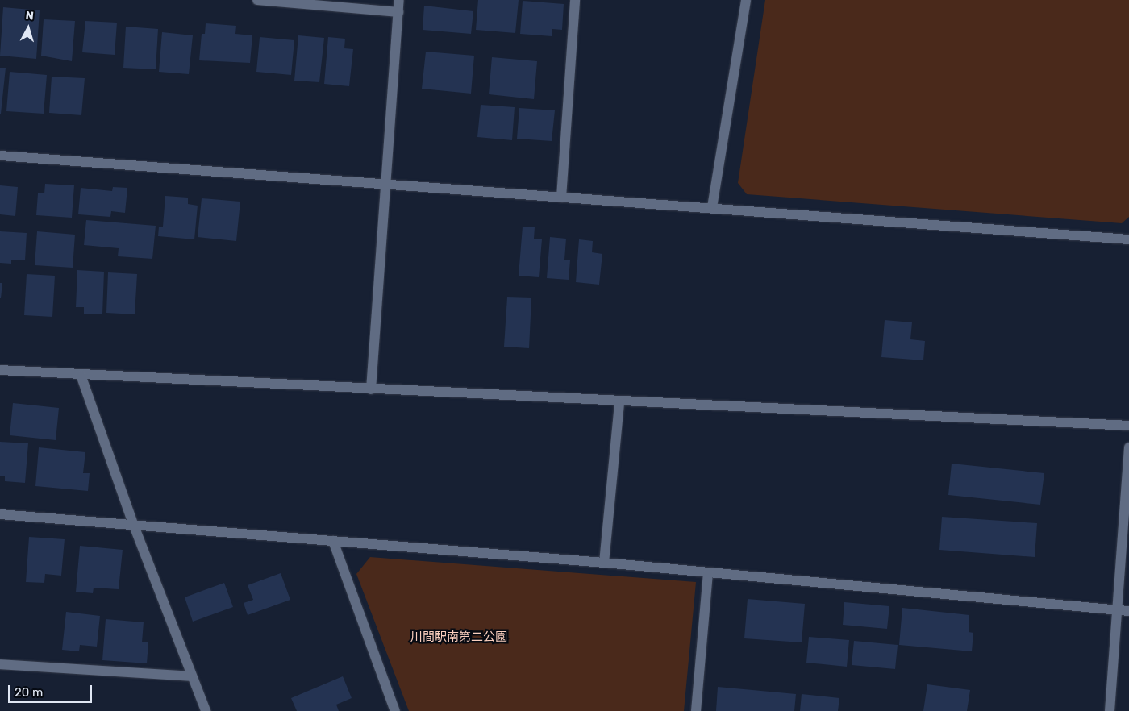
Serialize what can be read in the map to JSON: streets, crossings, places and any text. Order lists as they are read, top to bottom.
{
  "parks": ["川間駅南第二公園"],
  "scale_bar": "20 m",
  "north": "top"
}
